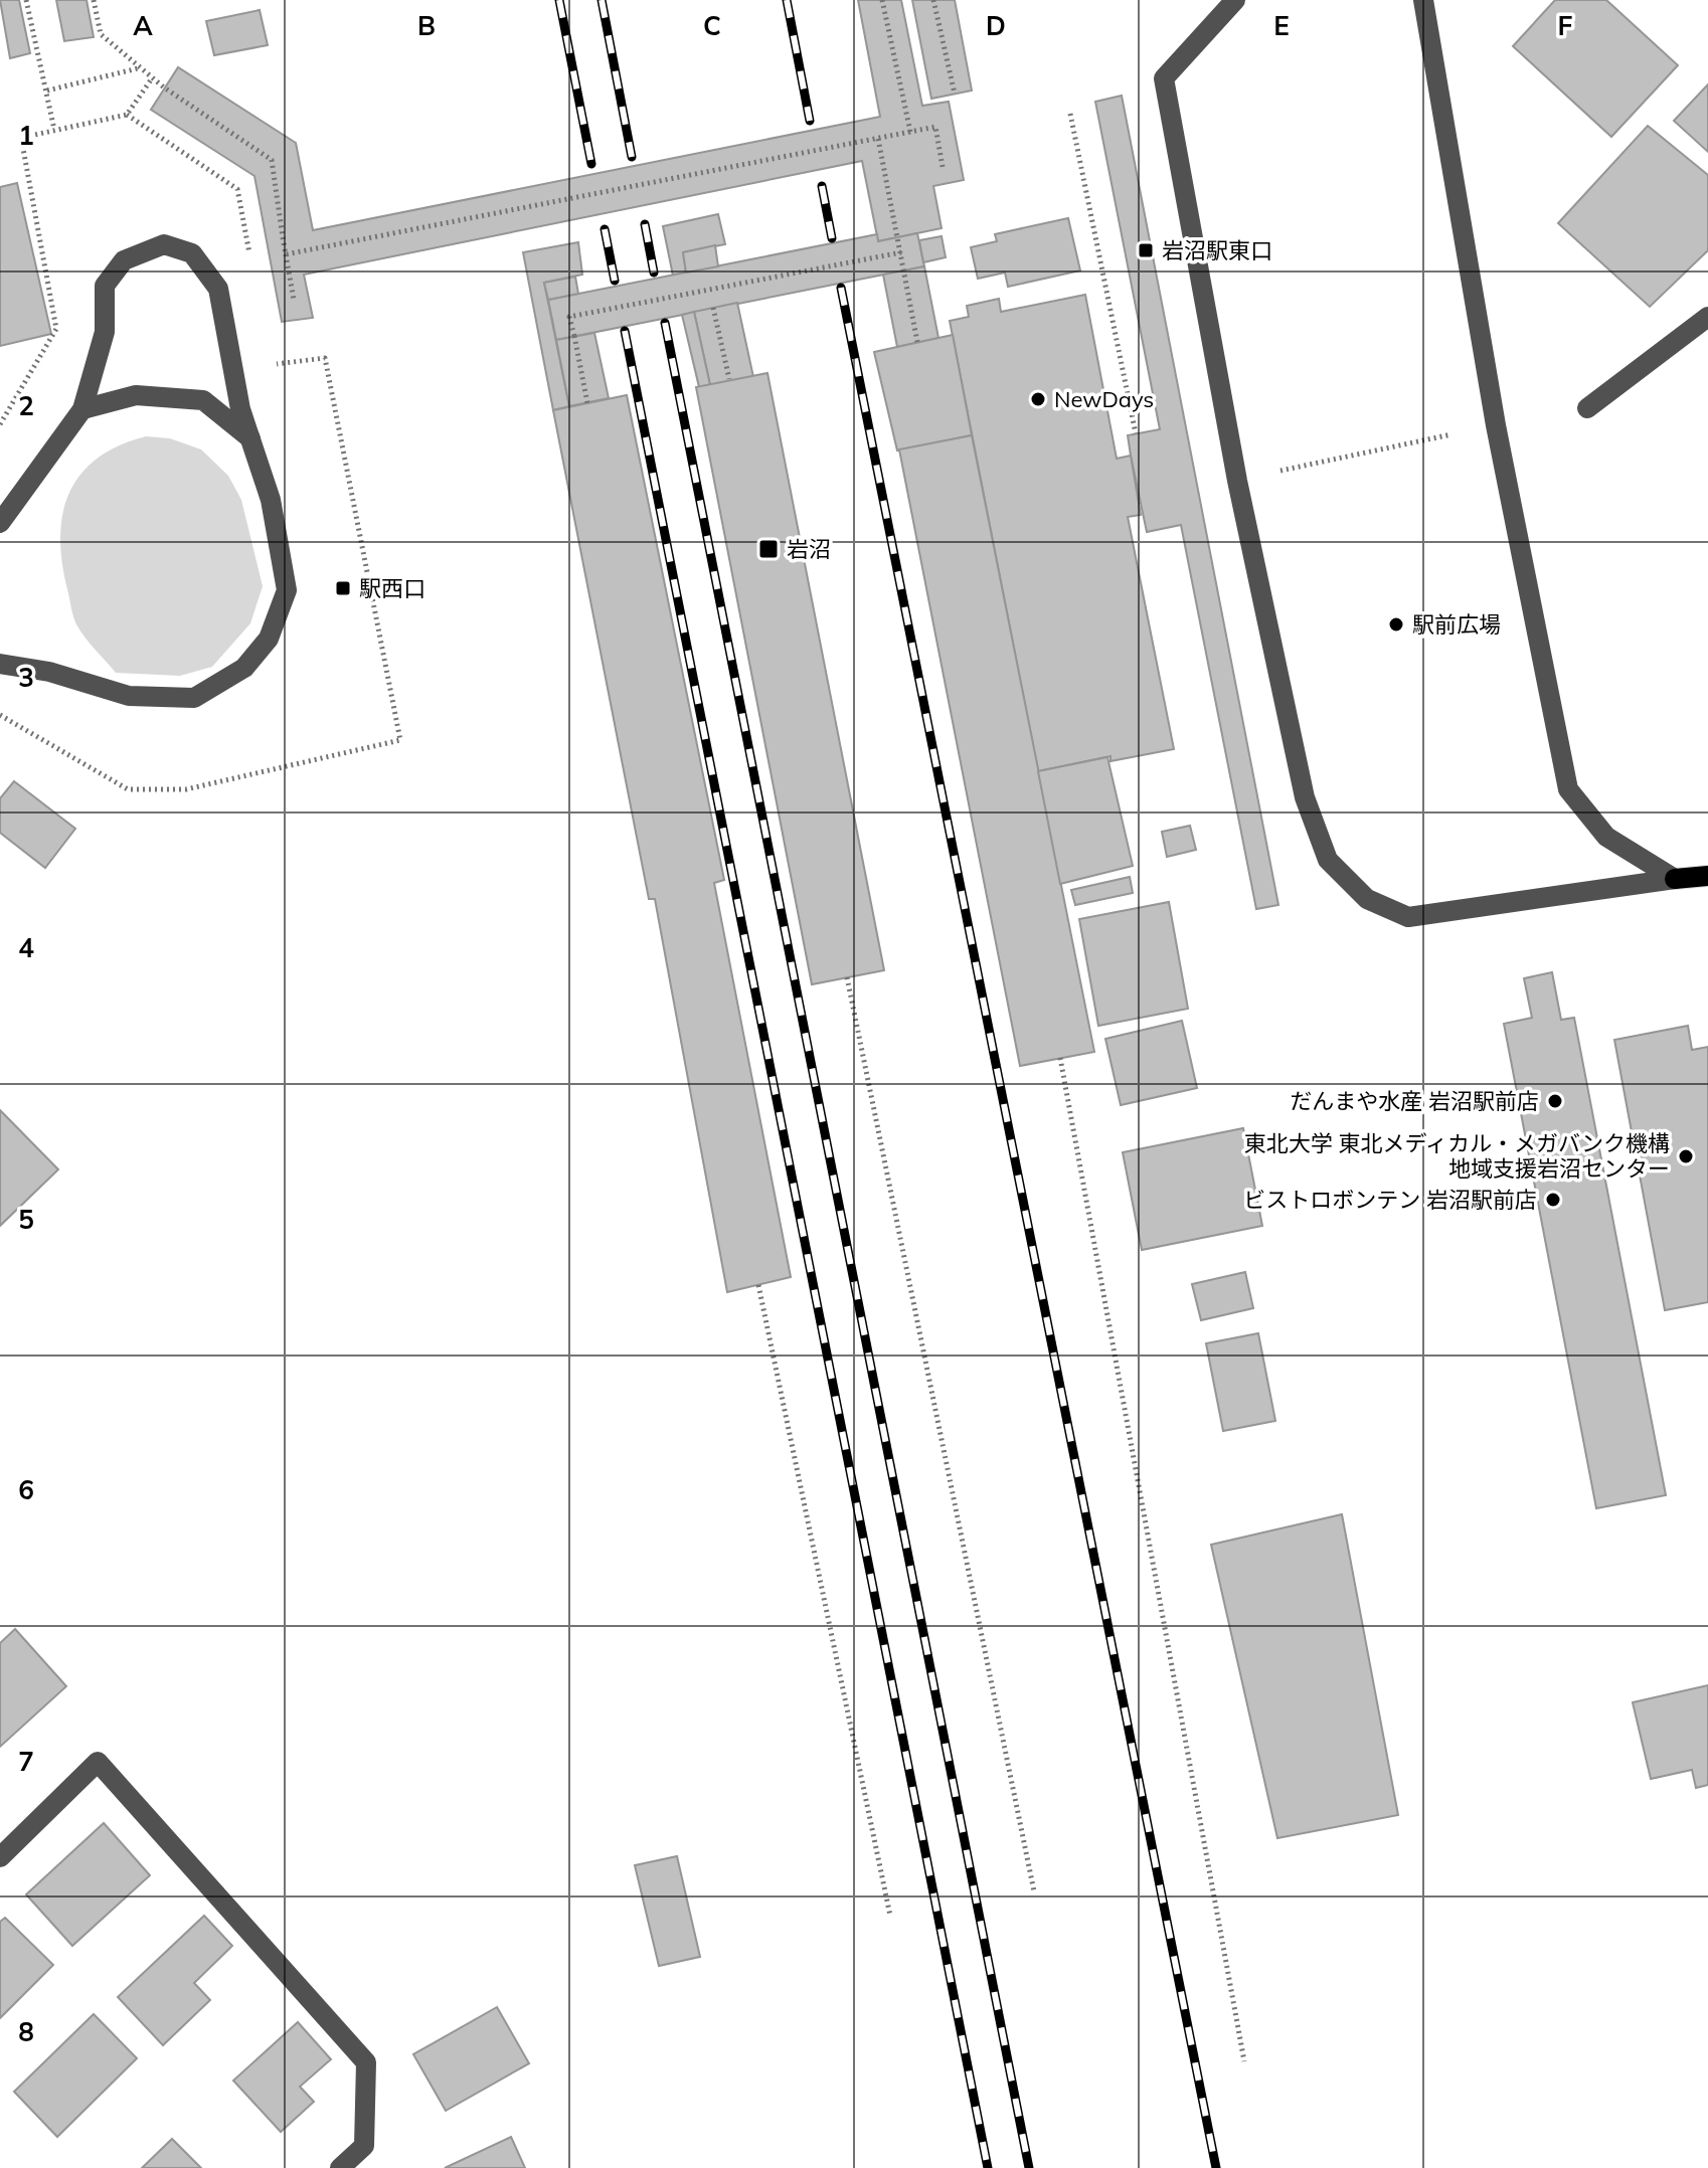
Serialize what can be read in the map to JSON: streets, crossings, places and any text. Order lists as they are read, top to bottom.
{
  "places": {
    "transit": ["岩沼駅東口", "岩沼", "駅西口"],
    "other": [
      "NewDays",
      "駅前広場",
      "だんまや水産 岩沼駅前店",
      "東北大学 東北メディカル・メガバンク機構 地域支援岩沼センター",
      "ビストロボンテン 岩沼駅前店"
    ]
  },
  "grid": {
    "columns": [
      "A",
      "B",
      "C",
      "D",
      "E",
      "F"
    ],
    "rows": [
      "1",
      "2",
      "3",
      "4",
      "5",
      "6",
      "7",
      "8"
    ]
  }
}
